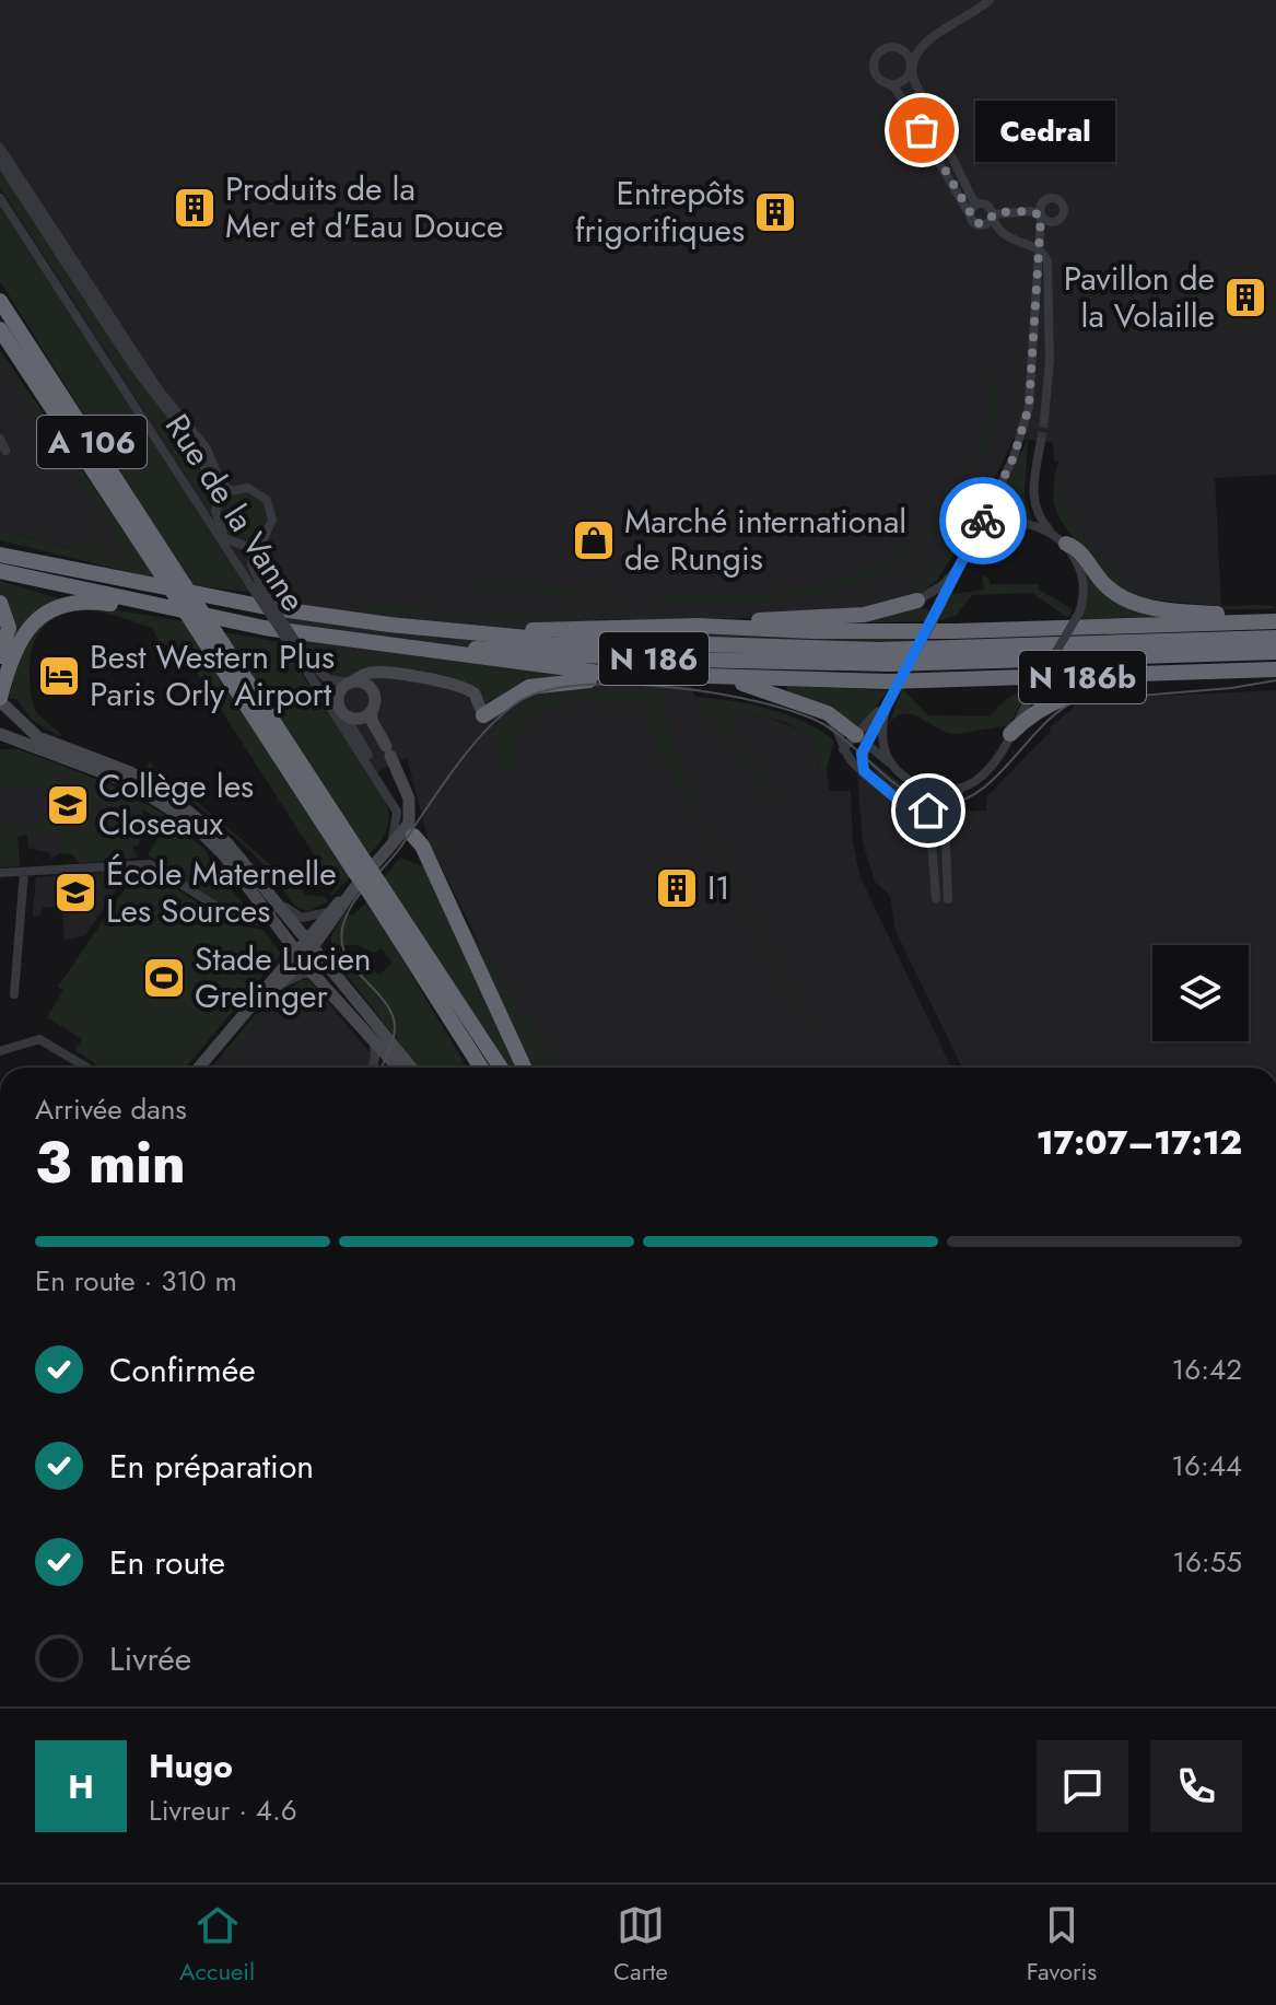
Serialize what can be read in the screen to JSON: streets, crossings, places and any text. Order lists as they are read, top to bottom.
{
  "streets": {
    "highway": ["A 106", "N 186", "N 186b"],
    "street": ["Rue de la Vanne"]
  },
  "crossings": [
    ["N 186", "N 186b"]
  ],
  "places": {
    "other": ["Cedral"],
    "building": [
      "Produits de la Mer et d'Eau Douce",
      "Entrepôts frigorifiques",
      "Pavillon de la Volaille",
      "I1"
    ],
    "shop": ["Marché international de Rungis"],
    "hotel": ["Best Western Plus Paris Orly Airport"],
    "school or university": ["Collège les Closeaux", "École Maternelle Les Sources"],
    "sports": ["Stade Lucien Grelinger"]
  },
  "page": {
    "bubble": "Cedral",
    "heading": ["3 min", "Arrivée dans", "17:07–17:12"],
    "panel": ["Hugo", "Livreur · 4.6"],
    "bar": "En route · 310 m",
    "list": [
      ["Confirmée", "16:42"],
      ["En préparation", "16:44"],
      ["En route", "16:55"],
      "Livrée"
    ],
    "round": "H",
    "tabs": ["Accueil", "Carte", "Favoris"]
  }
}
